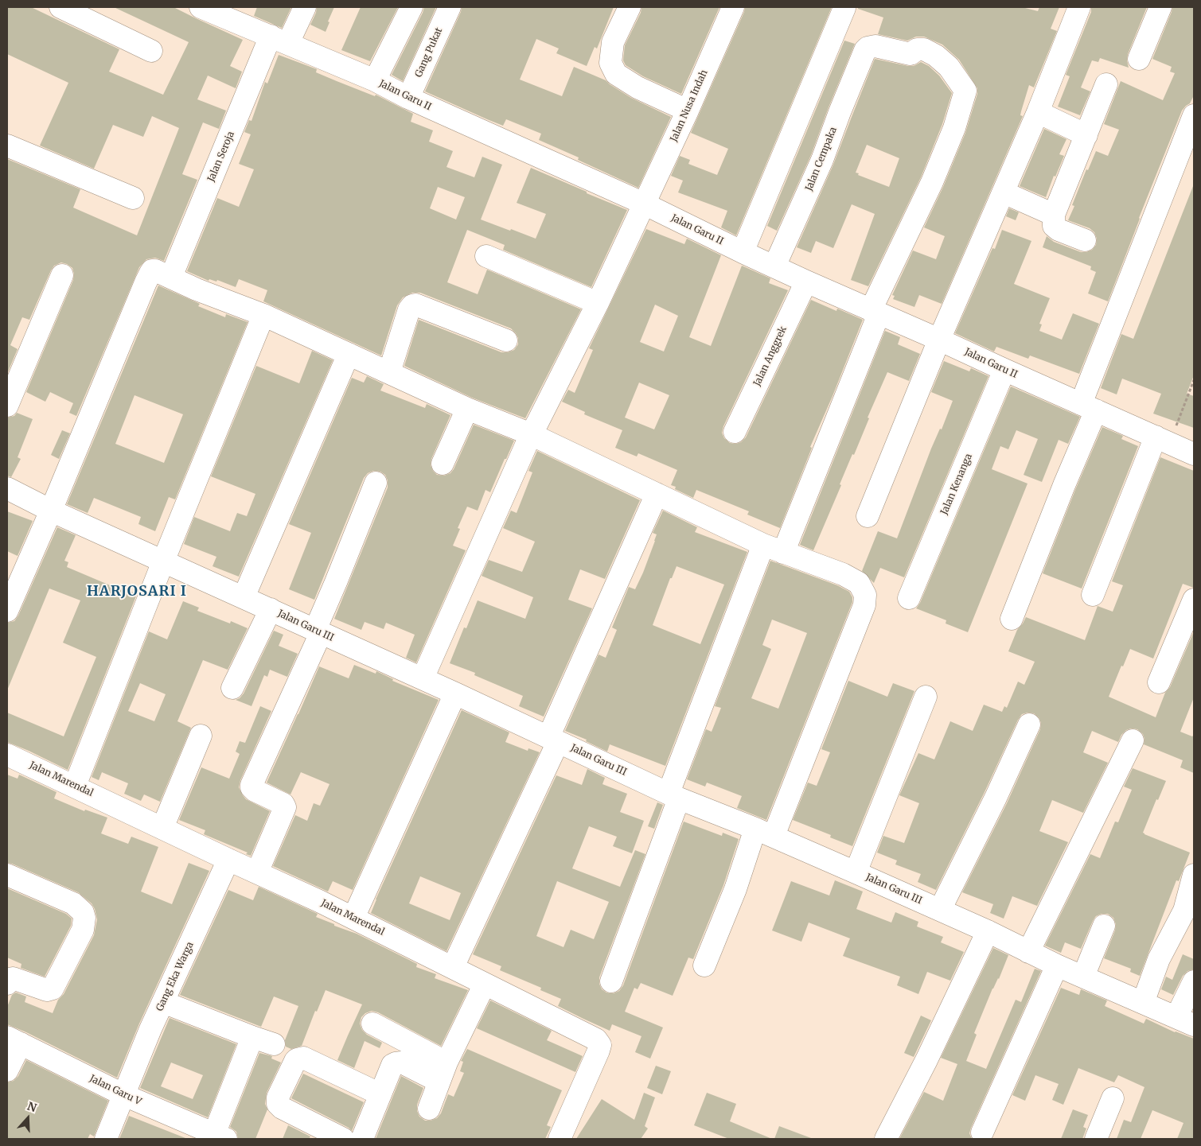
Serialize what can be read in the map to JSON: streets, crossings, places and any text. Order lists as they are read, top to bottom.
{
  "streets": {
    "street": [
      "Gang Pukat",
      "Jalan Garu II",
      "Jalan Nusa Indah",
      "Jalan Seroja",
      "Jalan Cempaka",
      "Jalan Anggrek",
      "Jalan Kenanga",
      "Jalan Garu III",
      "Jalan Marendal",
      "Gang Eka Warga",
      "Jalan Garu V"
    ]
  },
  "crossings": [
    ["Gang Pukat", "Jalan Garu II"],
    ["Jalan Garu II", "Jalan Nusa Indah"],
    ["Jalan Garu II", "Jalan Seroja"],
    ["Jalan Garu II", "Jalan Cempaka"],
    ["Jalan Garu II", "Jalan Anggrek"],
    ["Jalan Garu II", "Jalan Kenanga"],
    ["Jalan Nusa Indah", "Jalan Garu III"],
    ["Jalan Marendal", "Gang Eka Warga"],
    ["Gang Eka Warga", "Jalan Garu V"]
  ],
  "districts": ["HARJOSARI I"],
  "north": "top"
}
